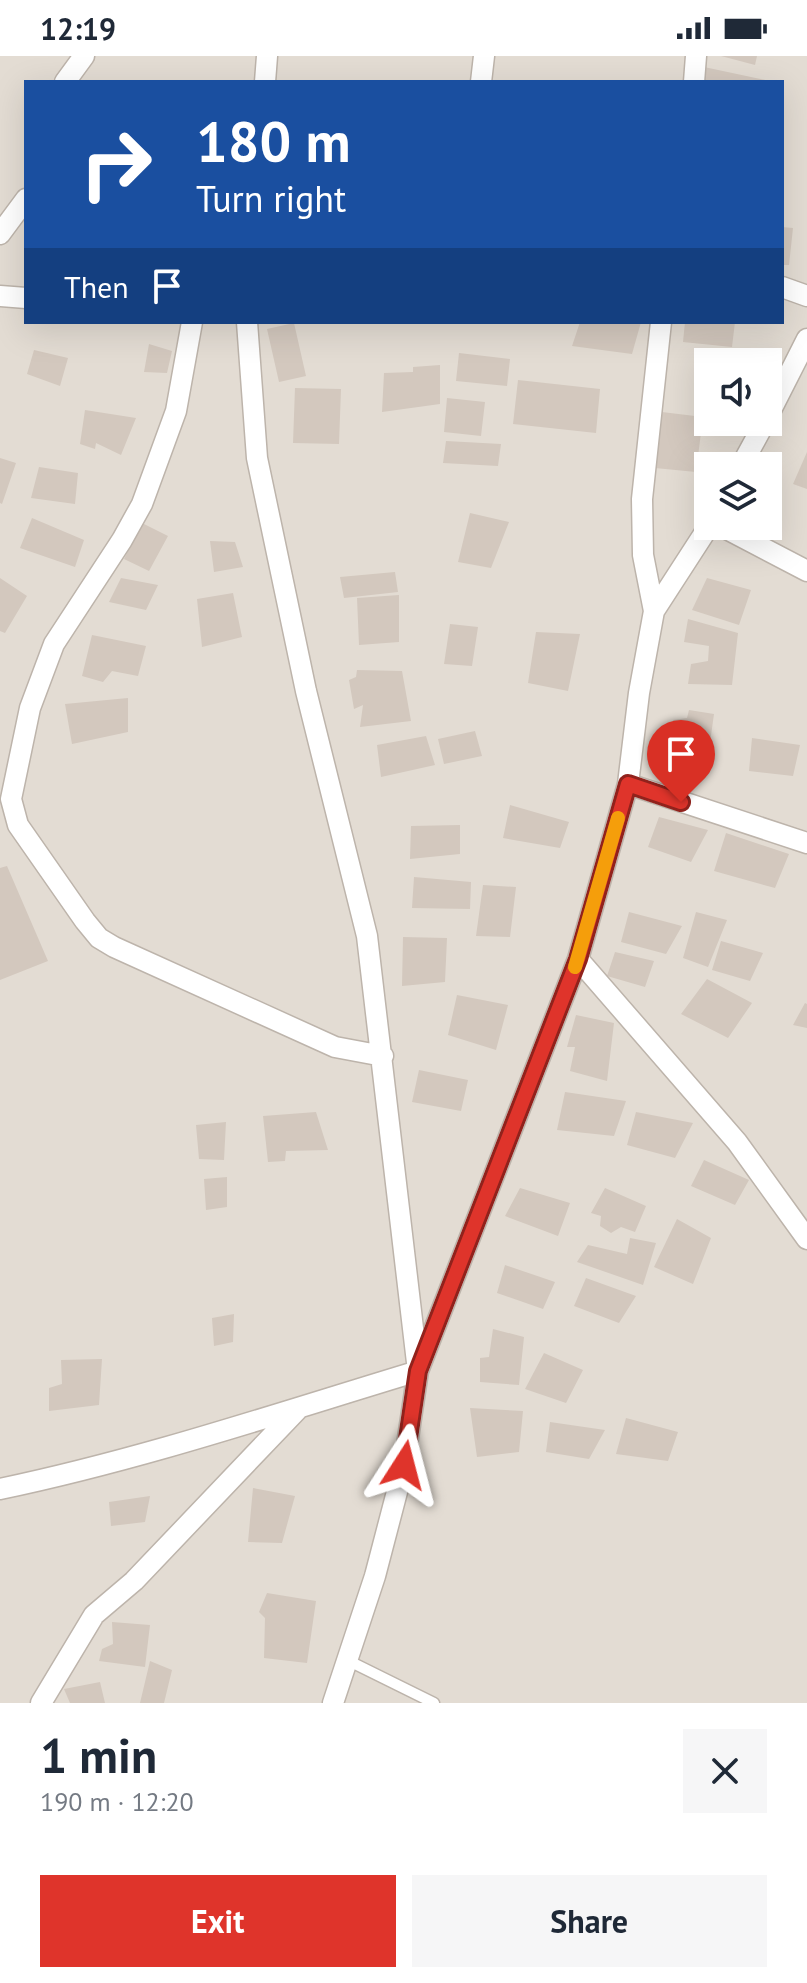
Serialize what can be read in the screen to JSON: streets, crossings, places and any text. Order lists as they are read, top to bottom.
{
  "page": {
    "status": "12:19",
    "turn": ["180 m", "Turn right"],
    "then": "Then",
    "heading": ["1 min", "190 m · 12:20"],
    "buttons": ["Exit", "Share"]
  }
}
